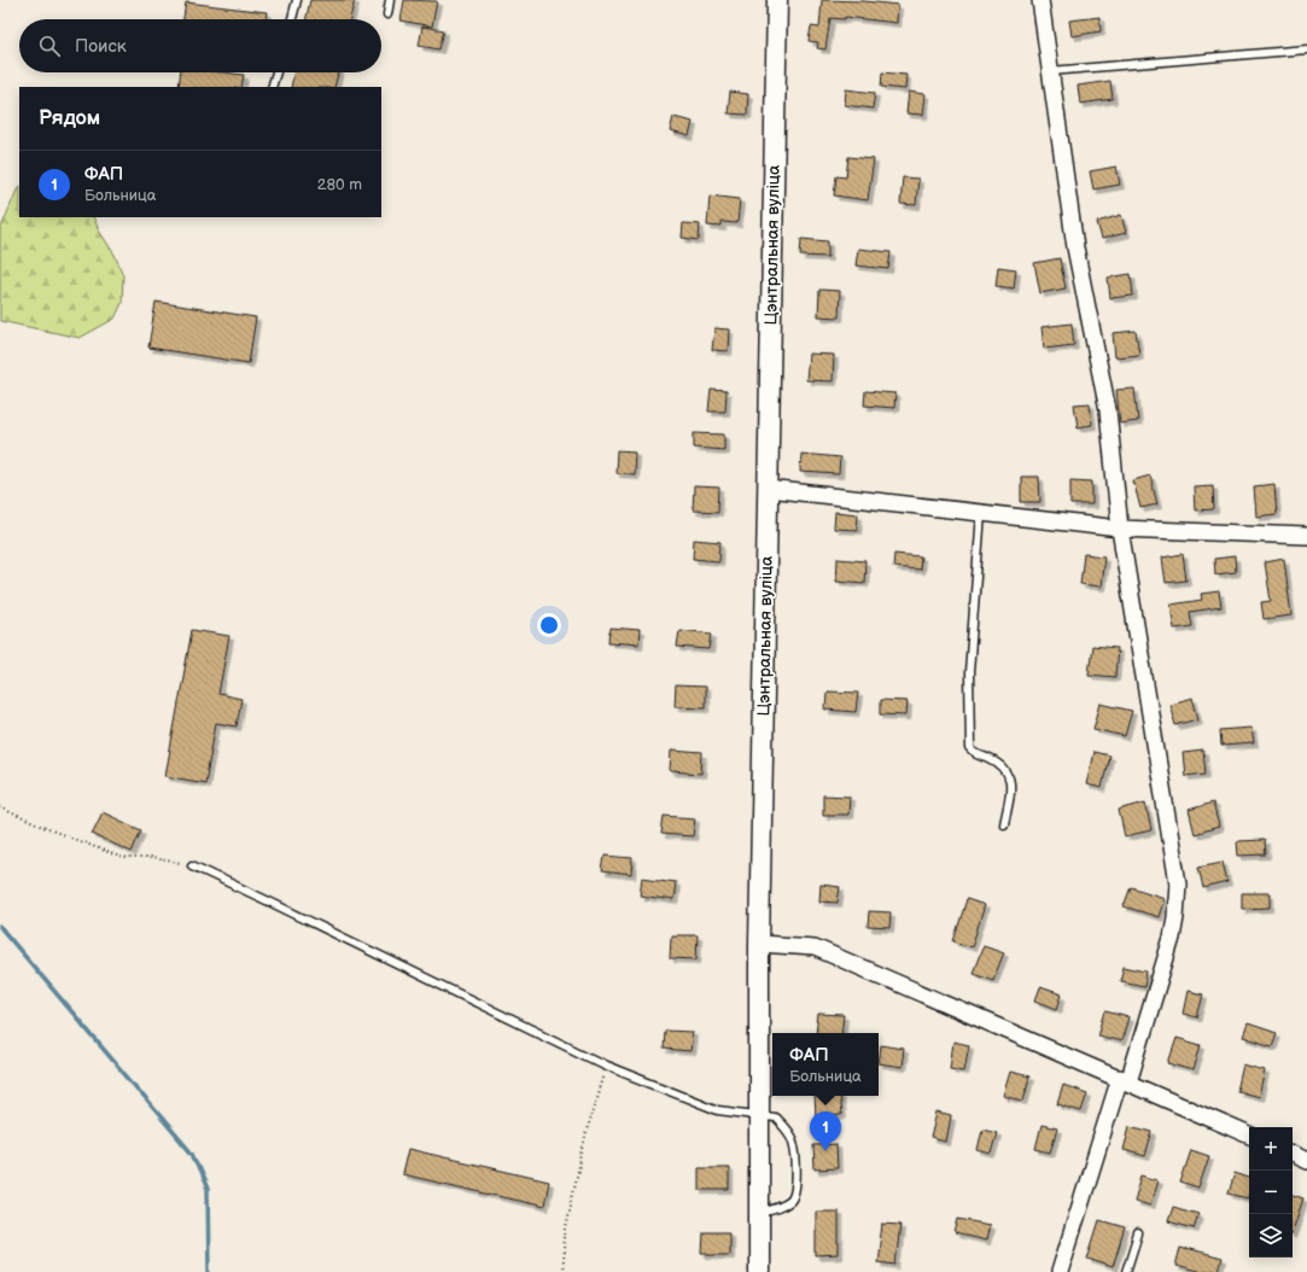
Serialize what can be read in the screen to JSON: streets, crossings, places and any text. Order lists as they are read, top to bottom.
{
  "streets": {
    "street": ["Цэнтральная вуліца"]
  },
  "page": {
    "search": "Поиск",
    "heading": "Рядом",
    "list": [
      {
        "mark": "1",
        "name": "ФАП",
        "note": "Больница",
        "value": "280 m"
      }
    ],
    "popup": ["ФАП", "Больница"],
    "pins": "1",
    "map_buttons": ["+", "−"]
  }
}
